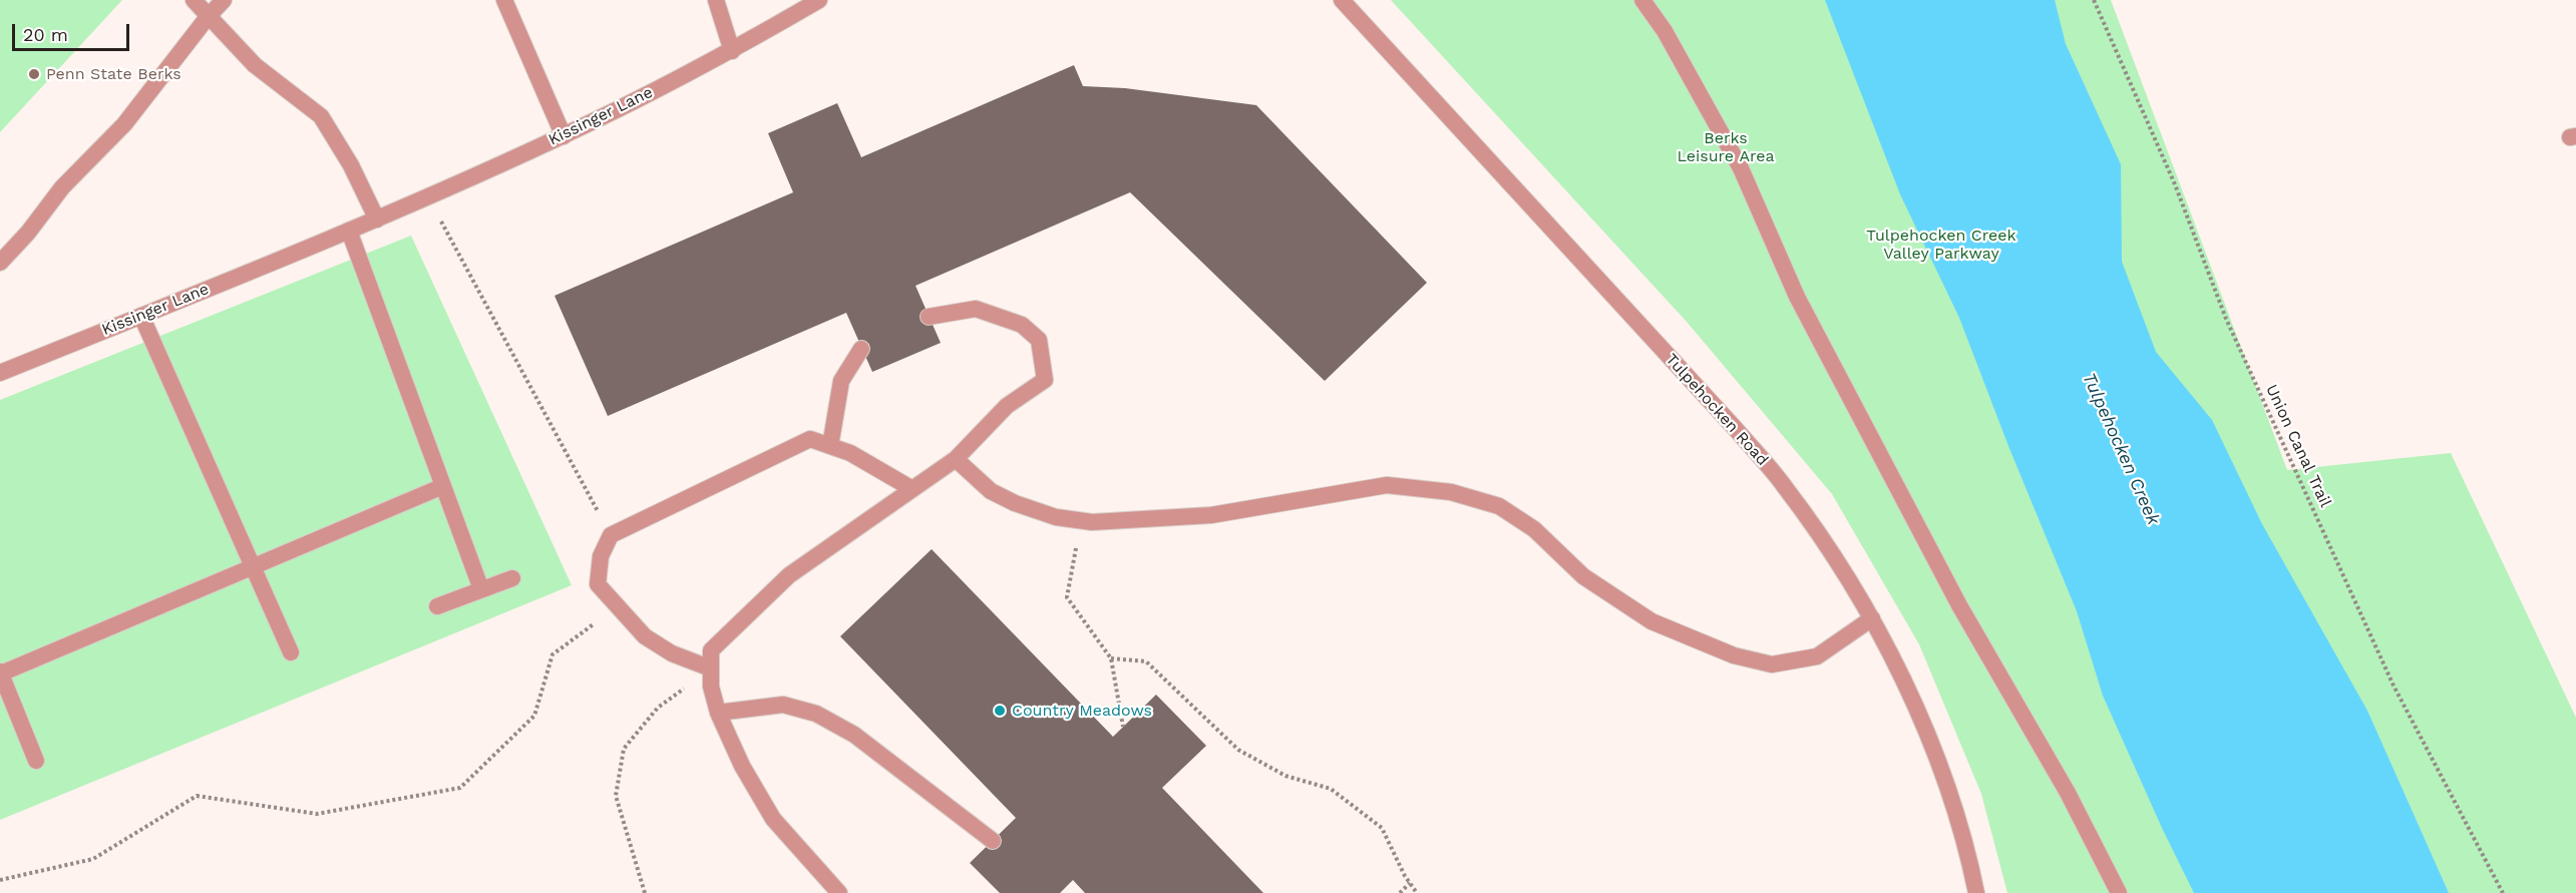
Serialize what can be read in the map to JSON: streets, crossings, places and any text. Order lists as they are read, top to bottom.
{
  "streets": {
    "street": ["Kissinger Lane", "Tulpehocken Road"],
    "path": ["Union Canal Trail"]
  },
  "water": ["Tulpehocken Creek"],
  "parks": ["Berks Leisure Area", "Tulpehocken Creek Valley Parkway"],
  "places": ["Penn State Berks", "Country Meadows"],
  "scale_bar": "20 m"
}
